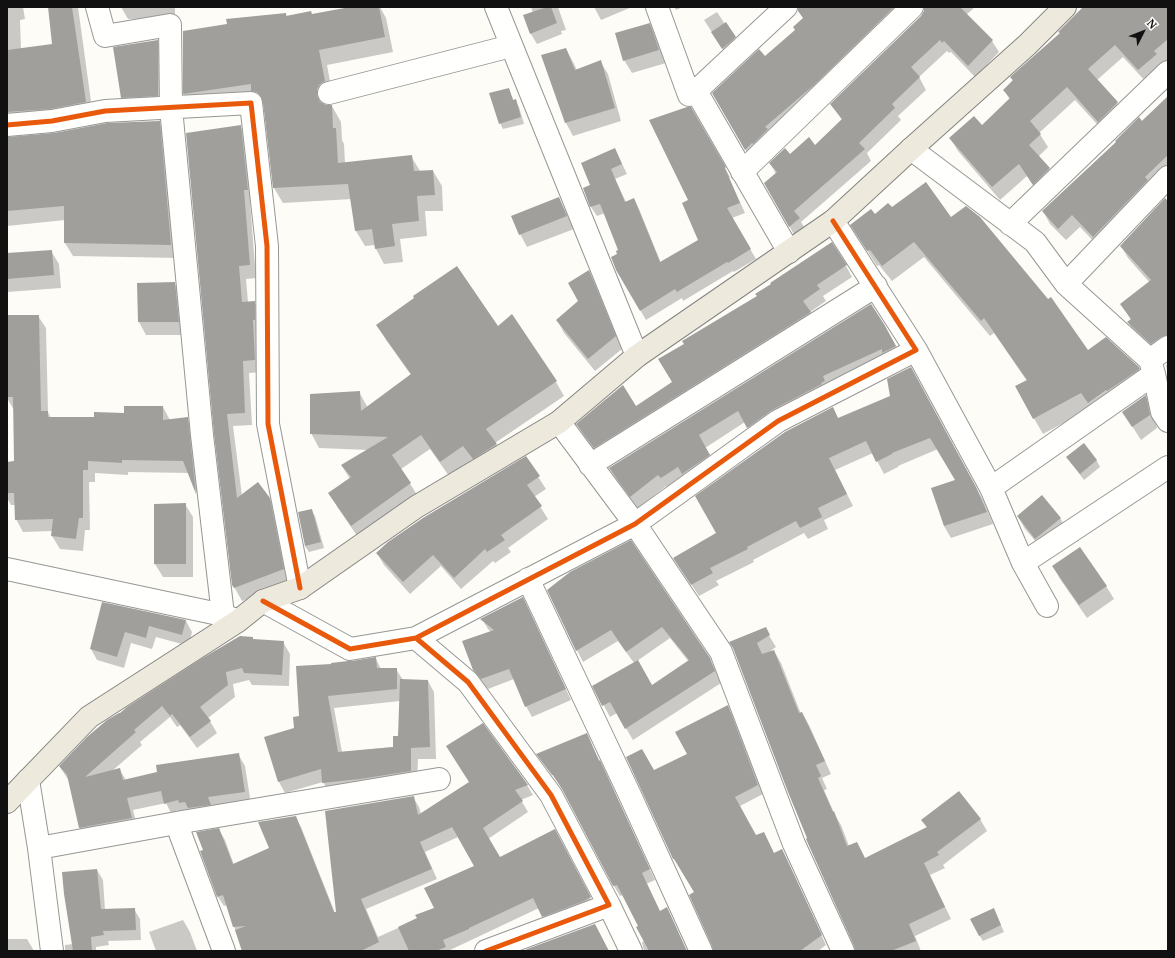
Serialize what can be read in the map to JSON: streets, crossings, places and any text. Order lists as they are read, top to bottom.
{
  "north": "top right"
}
